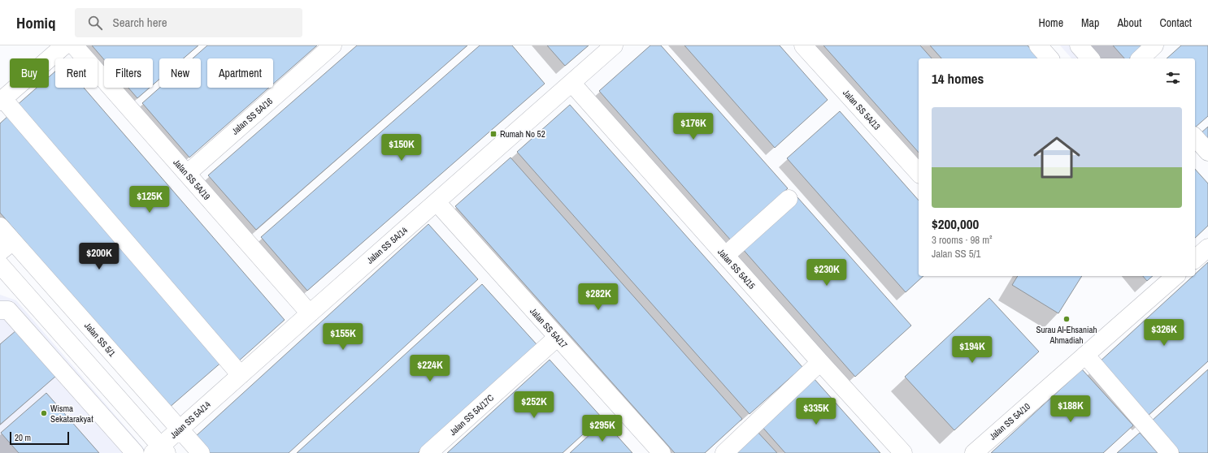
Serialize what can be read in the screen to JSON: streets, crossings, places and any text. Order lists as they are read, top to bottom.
{
  "streets": {
    "street": [
      "Jalan SS 5A/13",
      "Jalan SS 5A/16",
      "Jalan SS 5A/19",
      "Jalan SS 5A/14",
      "Jalan SS 5A/15",
      "Jalan SS 5A/17",
      "Jalan SS 5/1",
      "Jalan SS 5A/17C",
      "Jalan SS 5A/10"
    ]
  },
  "crossings": [
    ["Jalan SS 5A/16", "Jalan SS 5A/19"],
    ["Jalan SS 5A/19", "Jalan SS 5A/14"],
    ["Jalan SS 5A/14", "Jalan SS 5A/15"],
    ["Jalan SS 5A/14", "Jalan SS 5A/17"],
    ["Jalan SS 5A/14", "Jalan SS 5/1"],
    ["Jalan SS 5A/17", "Jalan SS 5A/17C"]
  ],
  "places": {
    "transit": ["Rumah No 52"],
    "other": ["Surau Al-Ehsaniah Ahmadiah", "Wisma Sekatarakyat"]
  },
  "scale_bar": "20 m",
  "page": {
    "header": "Homiq",
    "search": "Search here",
    "nav": [
      "Home",
      "Map",
      "About",
      "Contact"
    ],
    "chip": [
      "Buy",
      "Rent",
      "Filters",
      "New",
      "Apartment"
    ],
    "heading": "14 homes",
    "list": [
      {
        "name": "$200,000",
        "note": "3 rooms · 98 m² · Jalan SS 5/1"
      }
    ],
    "price": [
      "$176K",
      "$150K",
      "$125K",
      "$200K",
      "$230K",
      "$282K",
      "$326K",
      "$155K",
      "$194K",
      "$224K",
      "$252K",
      "$188K",
      "$335K",
      "$295K"
    ],
    "scale": "20 m"
  }
}
